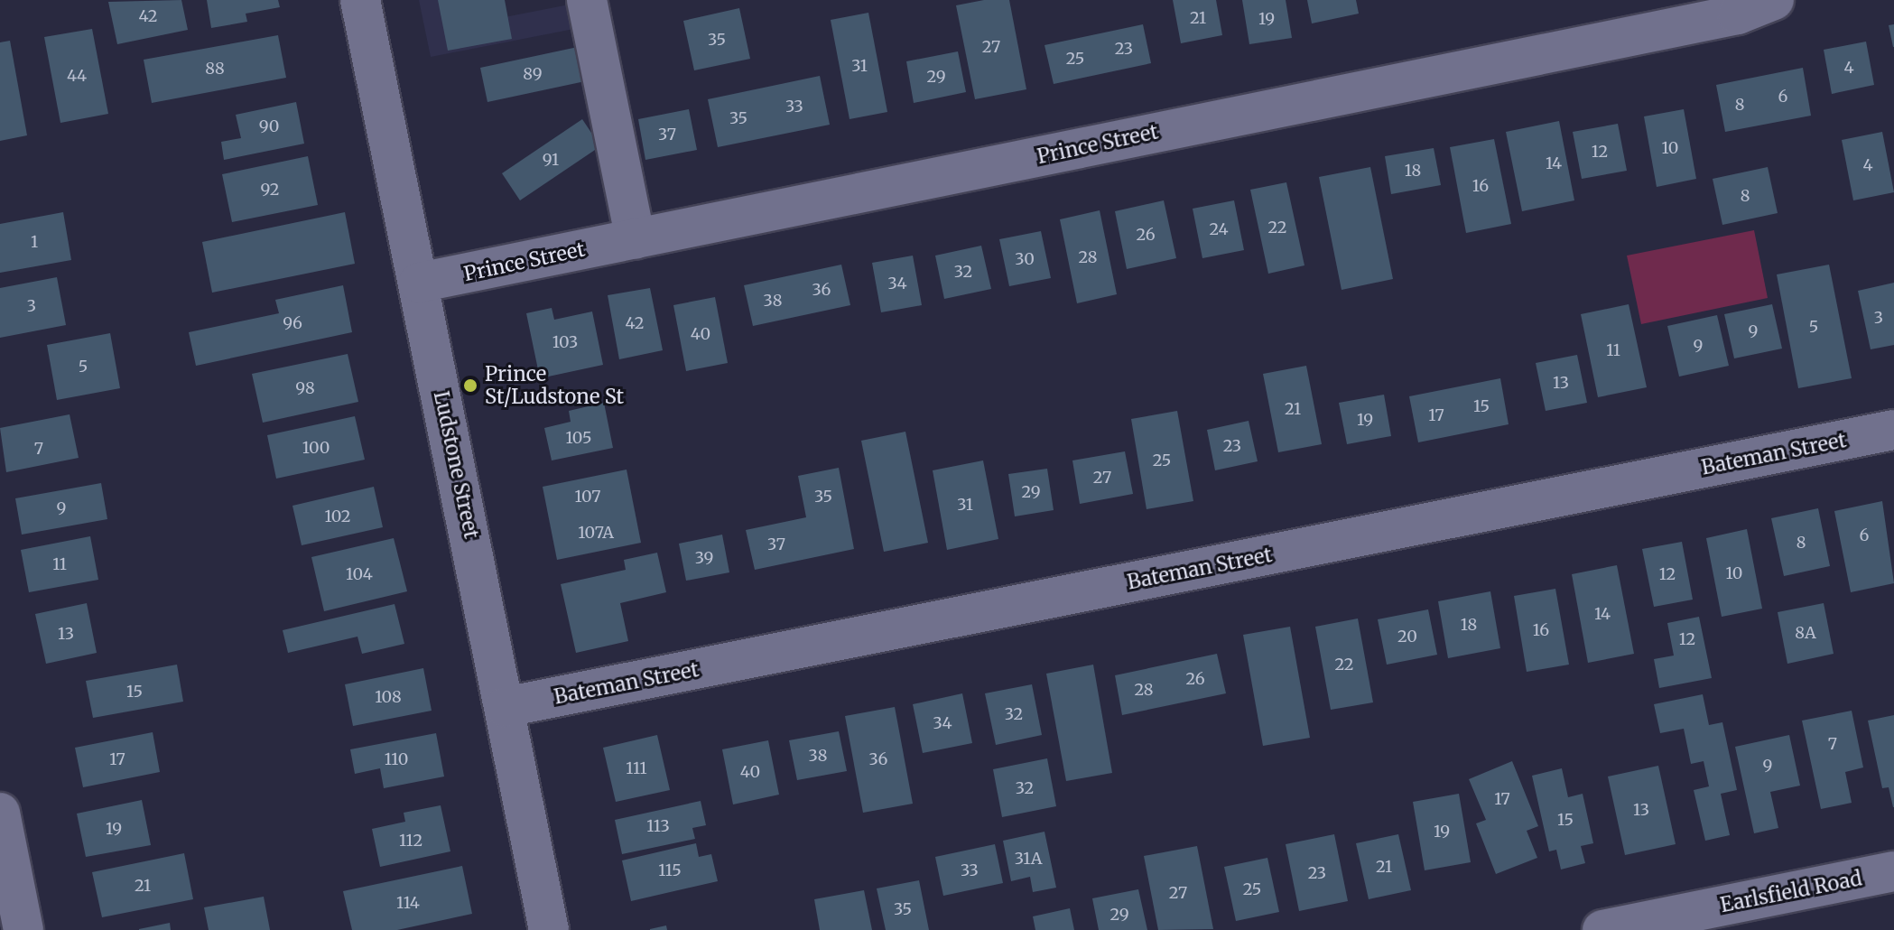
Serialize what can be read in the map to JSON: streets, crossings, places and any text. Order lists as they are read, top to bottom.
{
  "streets": {
    "street": [
      "Prince Street",
      "Bateman Street",
      "Ludstone Street",
      "Earlsfield Road"
    ]
  },
  "crossings": [
    ["Prince Street", "Ludstone Street"],
    ["Bateman Street", "Ludstone Street"]
  ],
  "places": ["Prince St/Ludstone St"],
  "house_numbers": [
    "42",
    "21",
    "19",
    "35",
    "27",
    "23",
    "25",
    "31",
    "4",
    "88",
    "89",
    "44",
    "29",
    "6",
    "8",
    "33",
    "35",
    "90",
    "37",
    "10",
    "12",
    "91",
    "14",
    "4",
    "18",
    "16",
    "92",
    "8",
    "22",
    "24",
    "26",
    "1",
    "28",
    "30",
    "32",
    "34",
    "36",
    "38",
    "3",
    "3",
    "96",
    "42",
    "5",
    "9",
    "40",
    "103",
    "9",
    "11",
    "5",
    "13",
    "98",
    "15",
    "21",
    "17",
    "19",
    "105",
    "23",
    "100",
    "7",
    "25",
    "27",
    "29",
    "107",
    "35",
    "31",
    "9",
    "102",
    "107A",
    "6",
    "8",
    "37",
    "39",
    "11",
    "10",
    "104",
    "12",
    "14",
    "18",
    "16",
    "8A",
    "13",
    "20",
    "12",
    "22",
    "26",
    "28",
    "15",
    "108",
    "32",
    "34",
    "7",
    "38",
    "17",
    "110",
    "36",
    "9",
    "111",
    "40",
    "32",
    "17",
    "13",
    "15",
    "113",
    "19",
    "19",
    "112",
    "31A",
    "21",
    "115",
    "33",
    "23",
    "21",
    "25",
    "27",
    "114",
    "35",
    "29"
  ]
}
